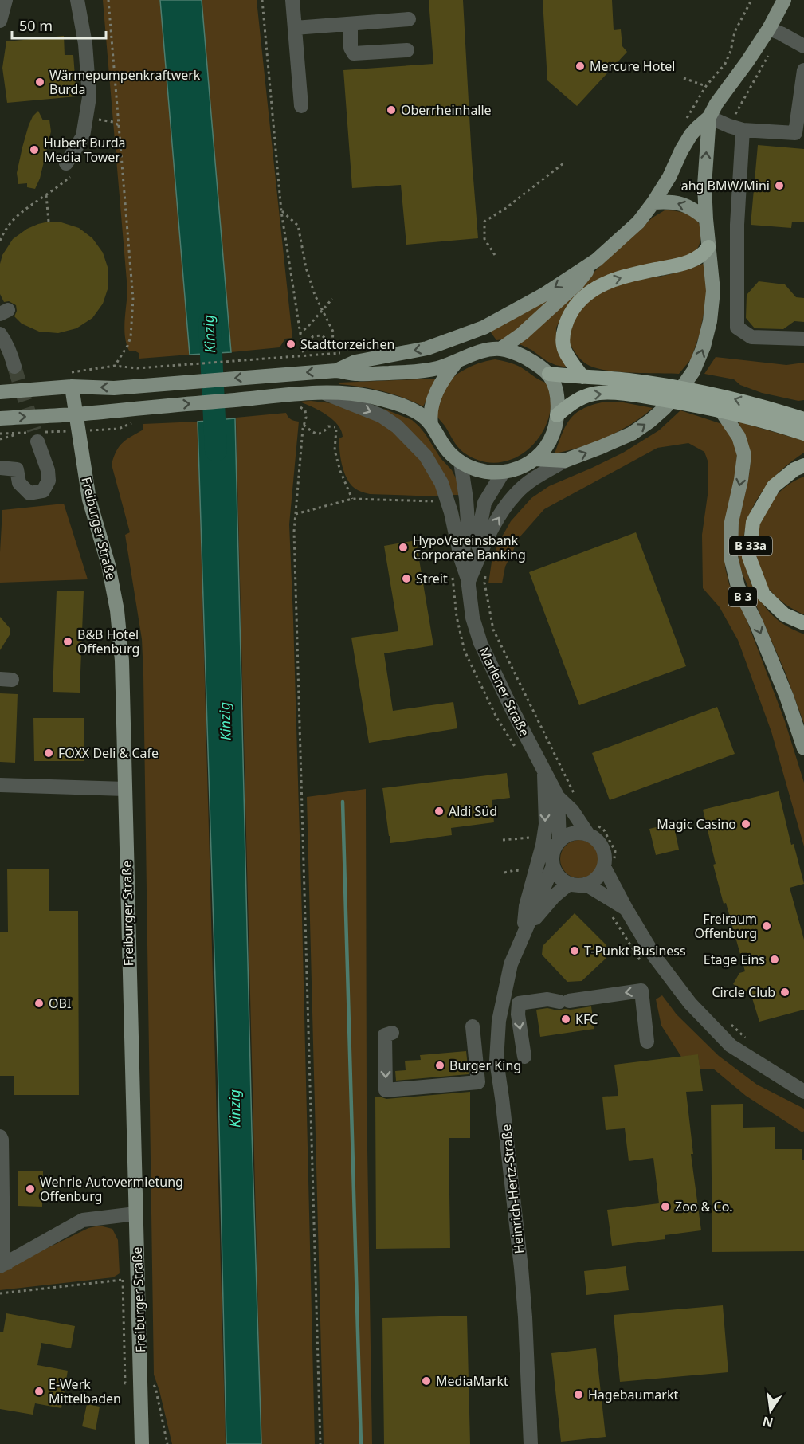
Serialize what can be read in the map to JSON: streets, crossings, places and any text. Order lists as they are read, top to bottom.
{
  "streets": {
    "highway": ["B 33a"],
    "main road": ["Freiburger Straße", "B 3", "Marlener Straße"],
    "street": ["Heinrich-Hertz-Straße"]
  },
  "crossings": [
    ["Freiburger Straße", "Marlener Straße"],
    ["Marlener Straße", "Heinrich-Hertz-Straße"]
  ],
  "water": ["Kinzig"],
  "places": [
    "Mercure Hotel",
    "Wärmepumpenkraftwerk Burda",
    "Oberrheinhalle",
    "Hubert Burda Media Tower",
    "ahg BMW/Mini",
    "Stadttorzeichen",
    "HypoVereinsbank Corporate Banking",
    "Streit",
    "B&B Hotel Offenburg",
    "FOXX Deli & Cafe",
    "Aldi Süd",
    "Magic Casino",
    "Freiraum Offenburg",
    "T-Punkt Business",
    "Etage Eins",
    "Circle Club",
    "OBI",
    "KFC",
    "Burger King",
    "Wehrle Autovermietung Offenburg",
    "Zoo & Co.",
    "MediaMarkt",
    "E-Werk Mittelbaden",
    "Hagebaumarkt"
  ],
  "scale_bar": "50 m",
  "north": "bottom"
}
